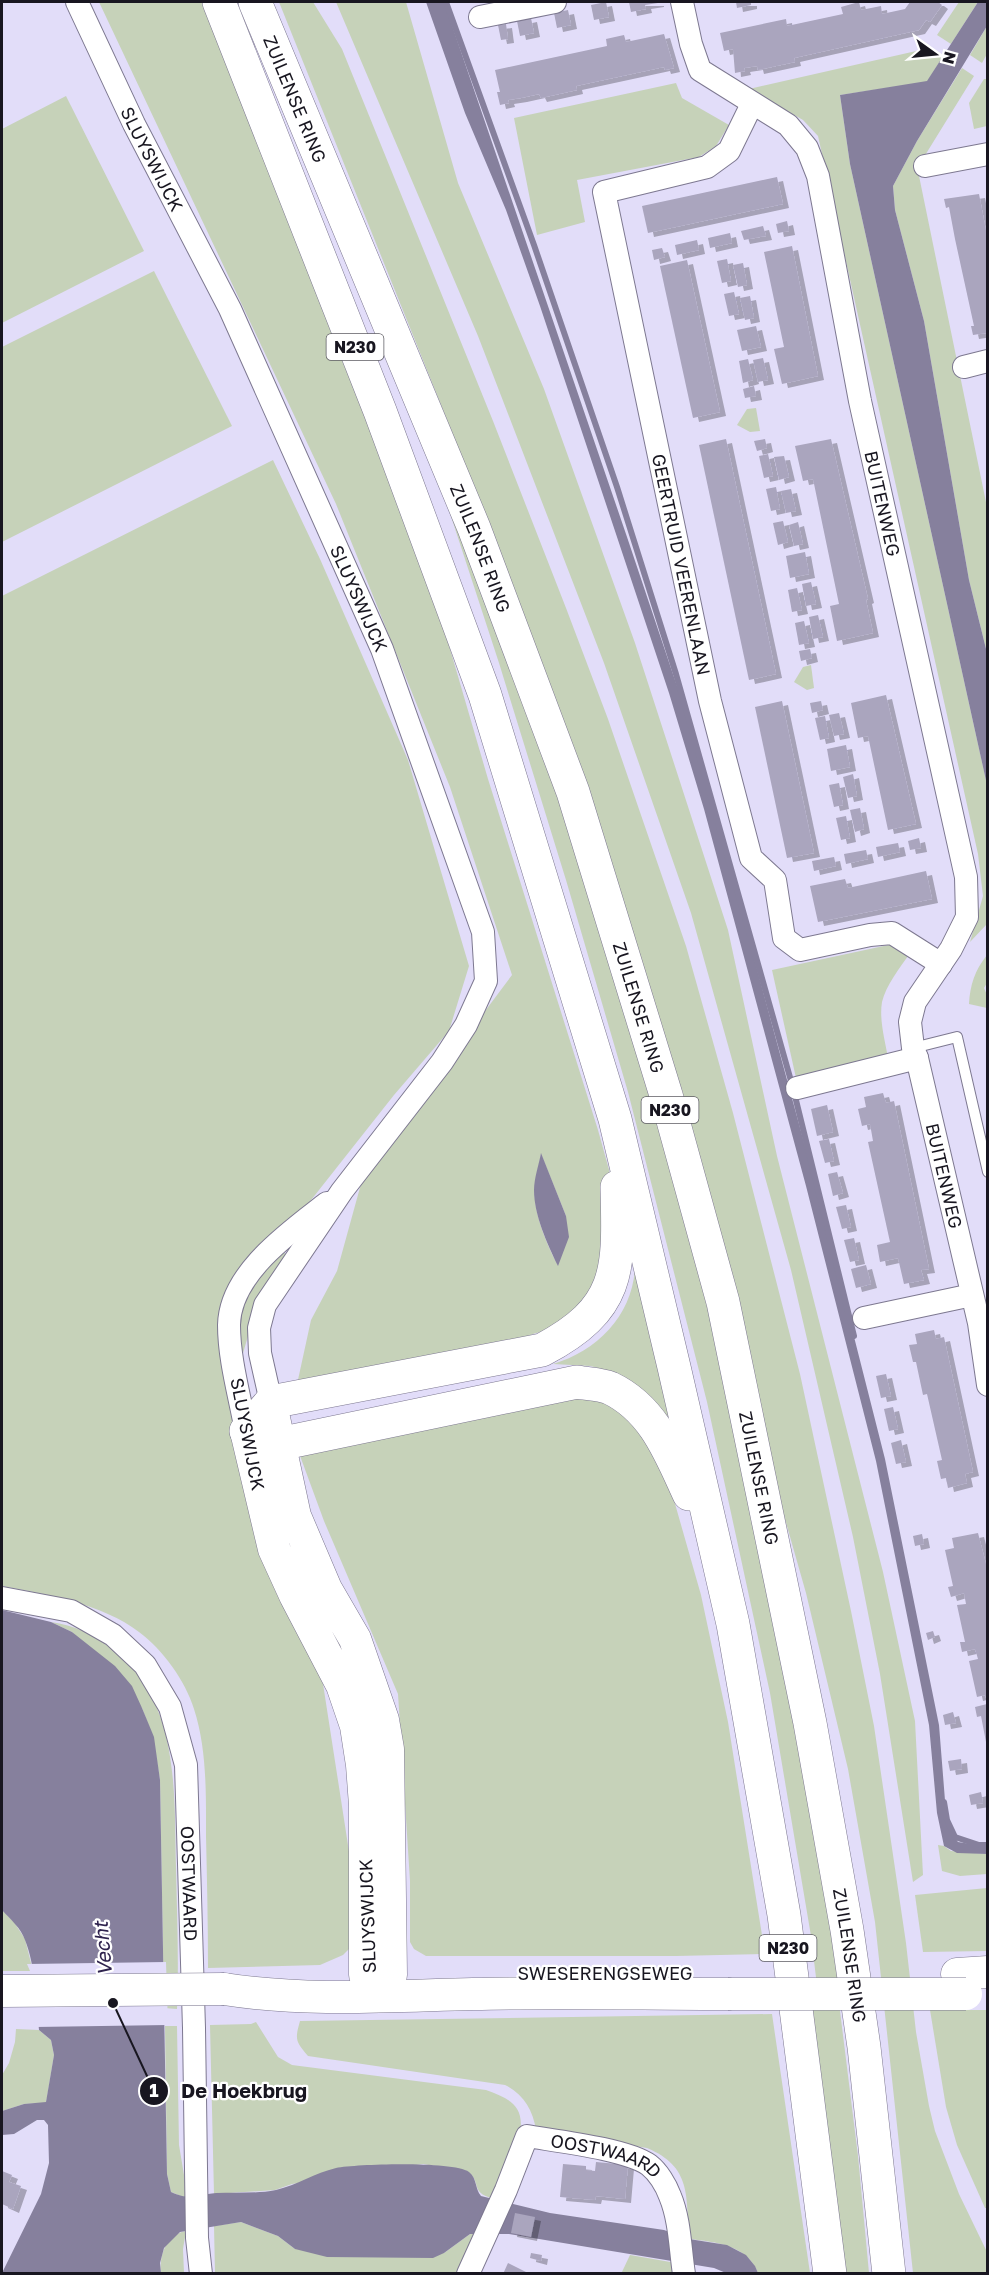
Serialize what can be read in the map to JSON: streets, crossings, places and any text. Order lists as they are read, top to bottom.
{
  "streets": {
    "main road": [
      "ZUILENSE RING",
      "SLUYSWIJCK",
      "N230",
      "SWESERENGSEWEG"
    ],
    "street": ["BUITENWEG", "GEERTRUID VEERENLAAN", "OOSTWAARD"]
  },
  "crossings": [
    ["ZUILENSE RING", "N230"],
    ["SLUYSWIJCK", "N230"],
    ["SLUYSWIJCK", "SWESERENGSEWEG"],
    ["BUITENWEG", "GEERTRUID VEERENLAAN"]
  ],
  "water": ["Vecht"],
  "places": ["De Hoekbrug"],
  "north": "right"
}
